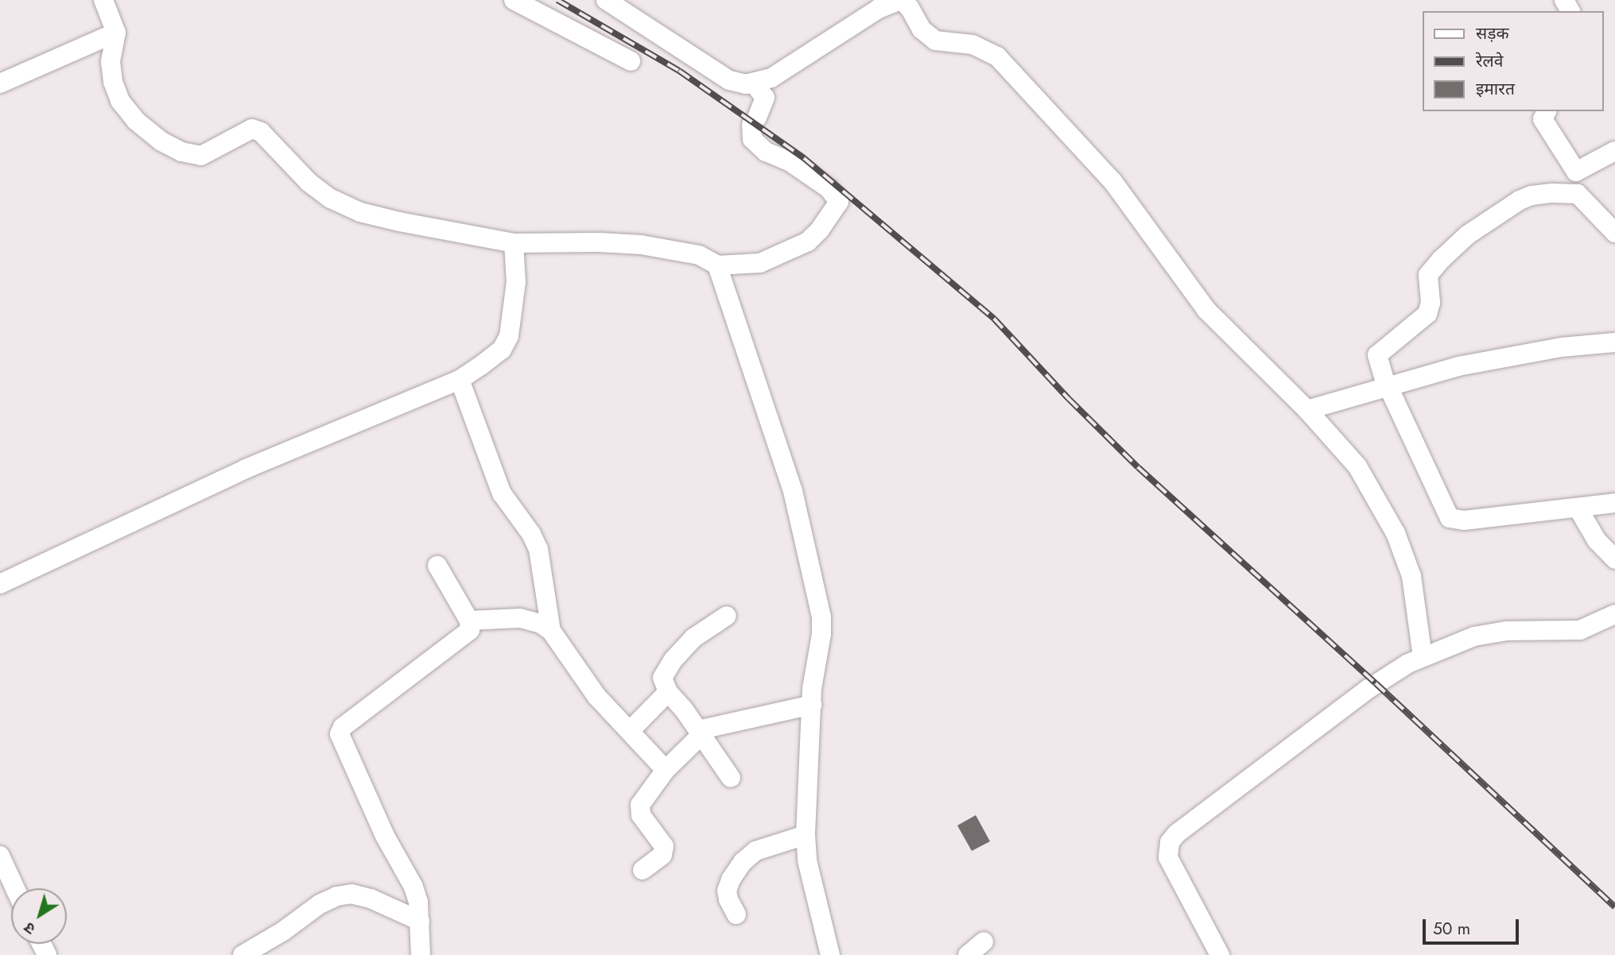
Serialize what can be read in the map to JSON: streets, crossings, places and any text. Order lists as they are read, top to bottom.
{
  "legend": ["सड़क", "रेलवे", "इमारत"],
  "scale_bar": "50 m",
  "north": "bottom left"
}
